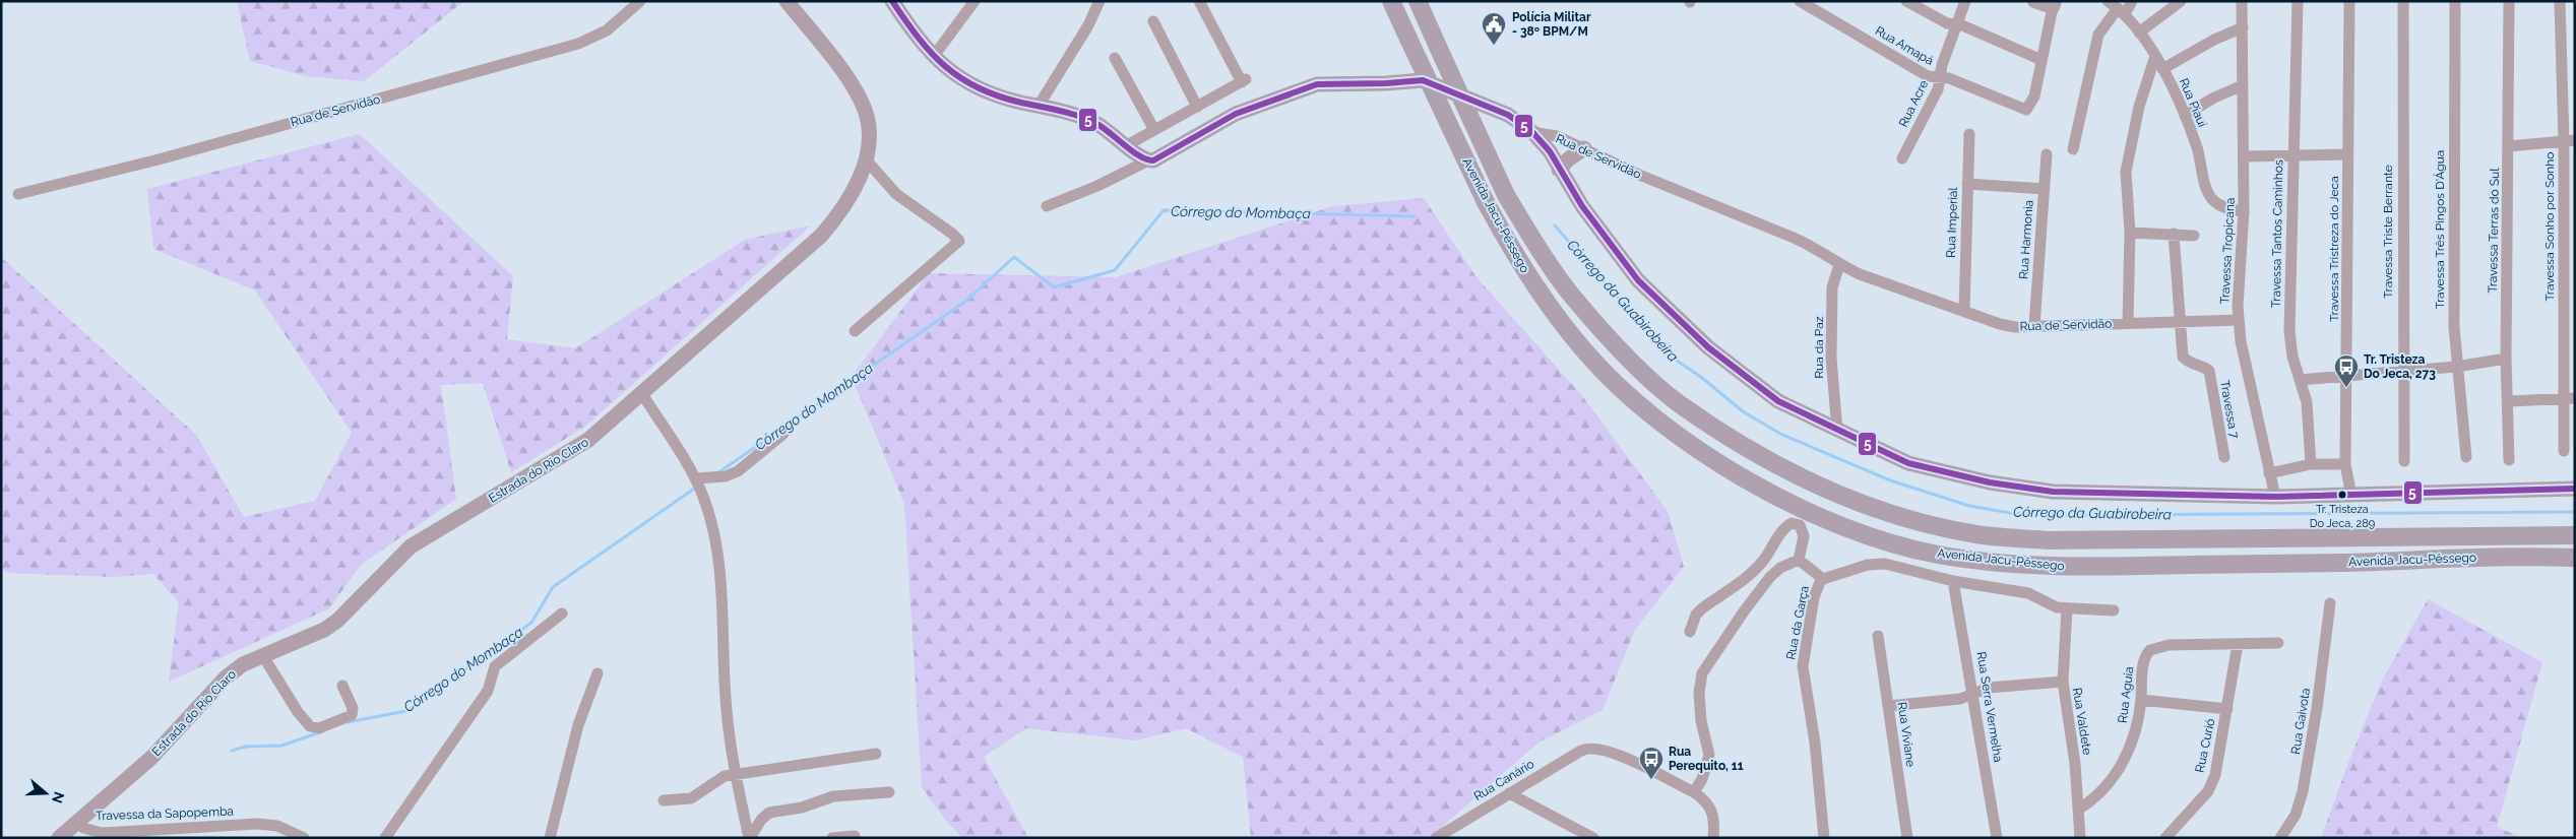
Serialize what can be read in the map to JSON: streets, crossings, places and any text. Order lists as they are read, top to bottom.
{
  "streets": {
    "highway": ["Avenida Jacu-Pêssego"],
    "main road": ["Rua de Servidão", "Estrada do Rio Claro"],
    "street": [
      "Rua Amapá",
      "Rua Piauí",
      "Rua Acre",
      "Rua Imperial",
      "Travessa Sonho por Sonho",
      "Travessa Três Pingos D'Água",
      "Travessa Terras do Sul",
      "Travessa Triste Berrante",
      "Travessa Tantos Caminhos",
      "Rua Harmonia",
      "Travessa Tristreza do Jeca",
      "Travessa Tropicana",
      "Rua da Paz",
      "Travessa 7",
      "Rua da Garça",
      "Rua Aguía",
      "Rua Serra Vermelha",
      "Rua Valdete",
      "Rua Gaivota",
      "Rua Viviane",
      "Rua Curió",
      "Rua Canário",
      "Travessa da Sapopemba"
    ]
  },
  "crossings": [
    ["Rua Amapá", "Rua Acre"],
    ["Rua Piauí", "Travessa Tropicana"],
    ["Rua de Servidão", "Rua Imperial"],
    ["Rua de Servidão", "Rua Harmonia"],
    ["Rua de Servidão", "Travessa Tropicana"],
    ["Rua de Servidão", "Rua da Paz"],
    ["Rua de Servidão", "Travessa 7"],
    ["Estrada do Rio Claro", "Travessa da Sapopemba"],
    ["Rua Aguía", "Rua Valdete"],
    ["Rua Aguía", "Rua Curió"]
  ],
  "water": ["Córrego do Mombaça", "Córrego da Guabirobeira"],
  "places": {
    "public building": ["Polícia Militar - 38º BPM/M"],
    "bus stop": ["Tr. Tristeza Do Jeca, 273", "Rua Perequito, 11"],
    "other": ["Tr. Tristeza Do Jeca, 289"]
  },
  "lines": ["transit line 5"],
  "north": "right"
}
